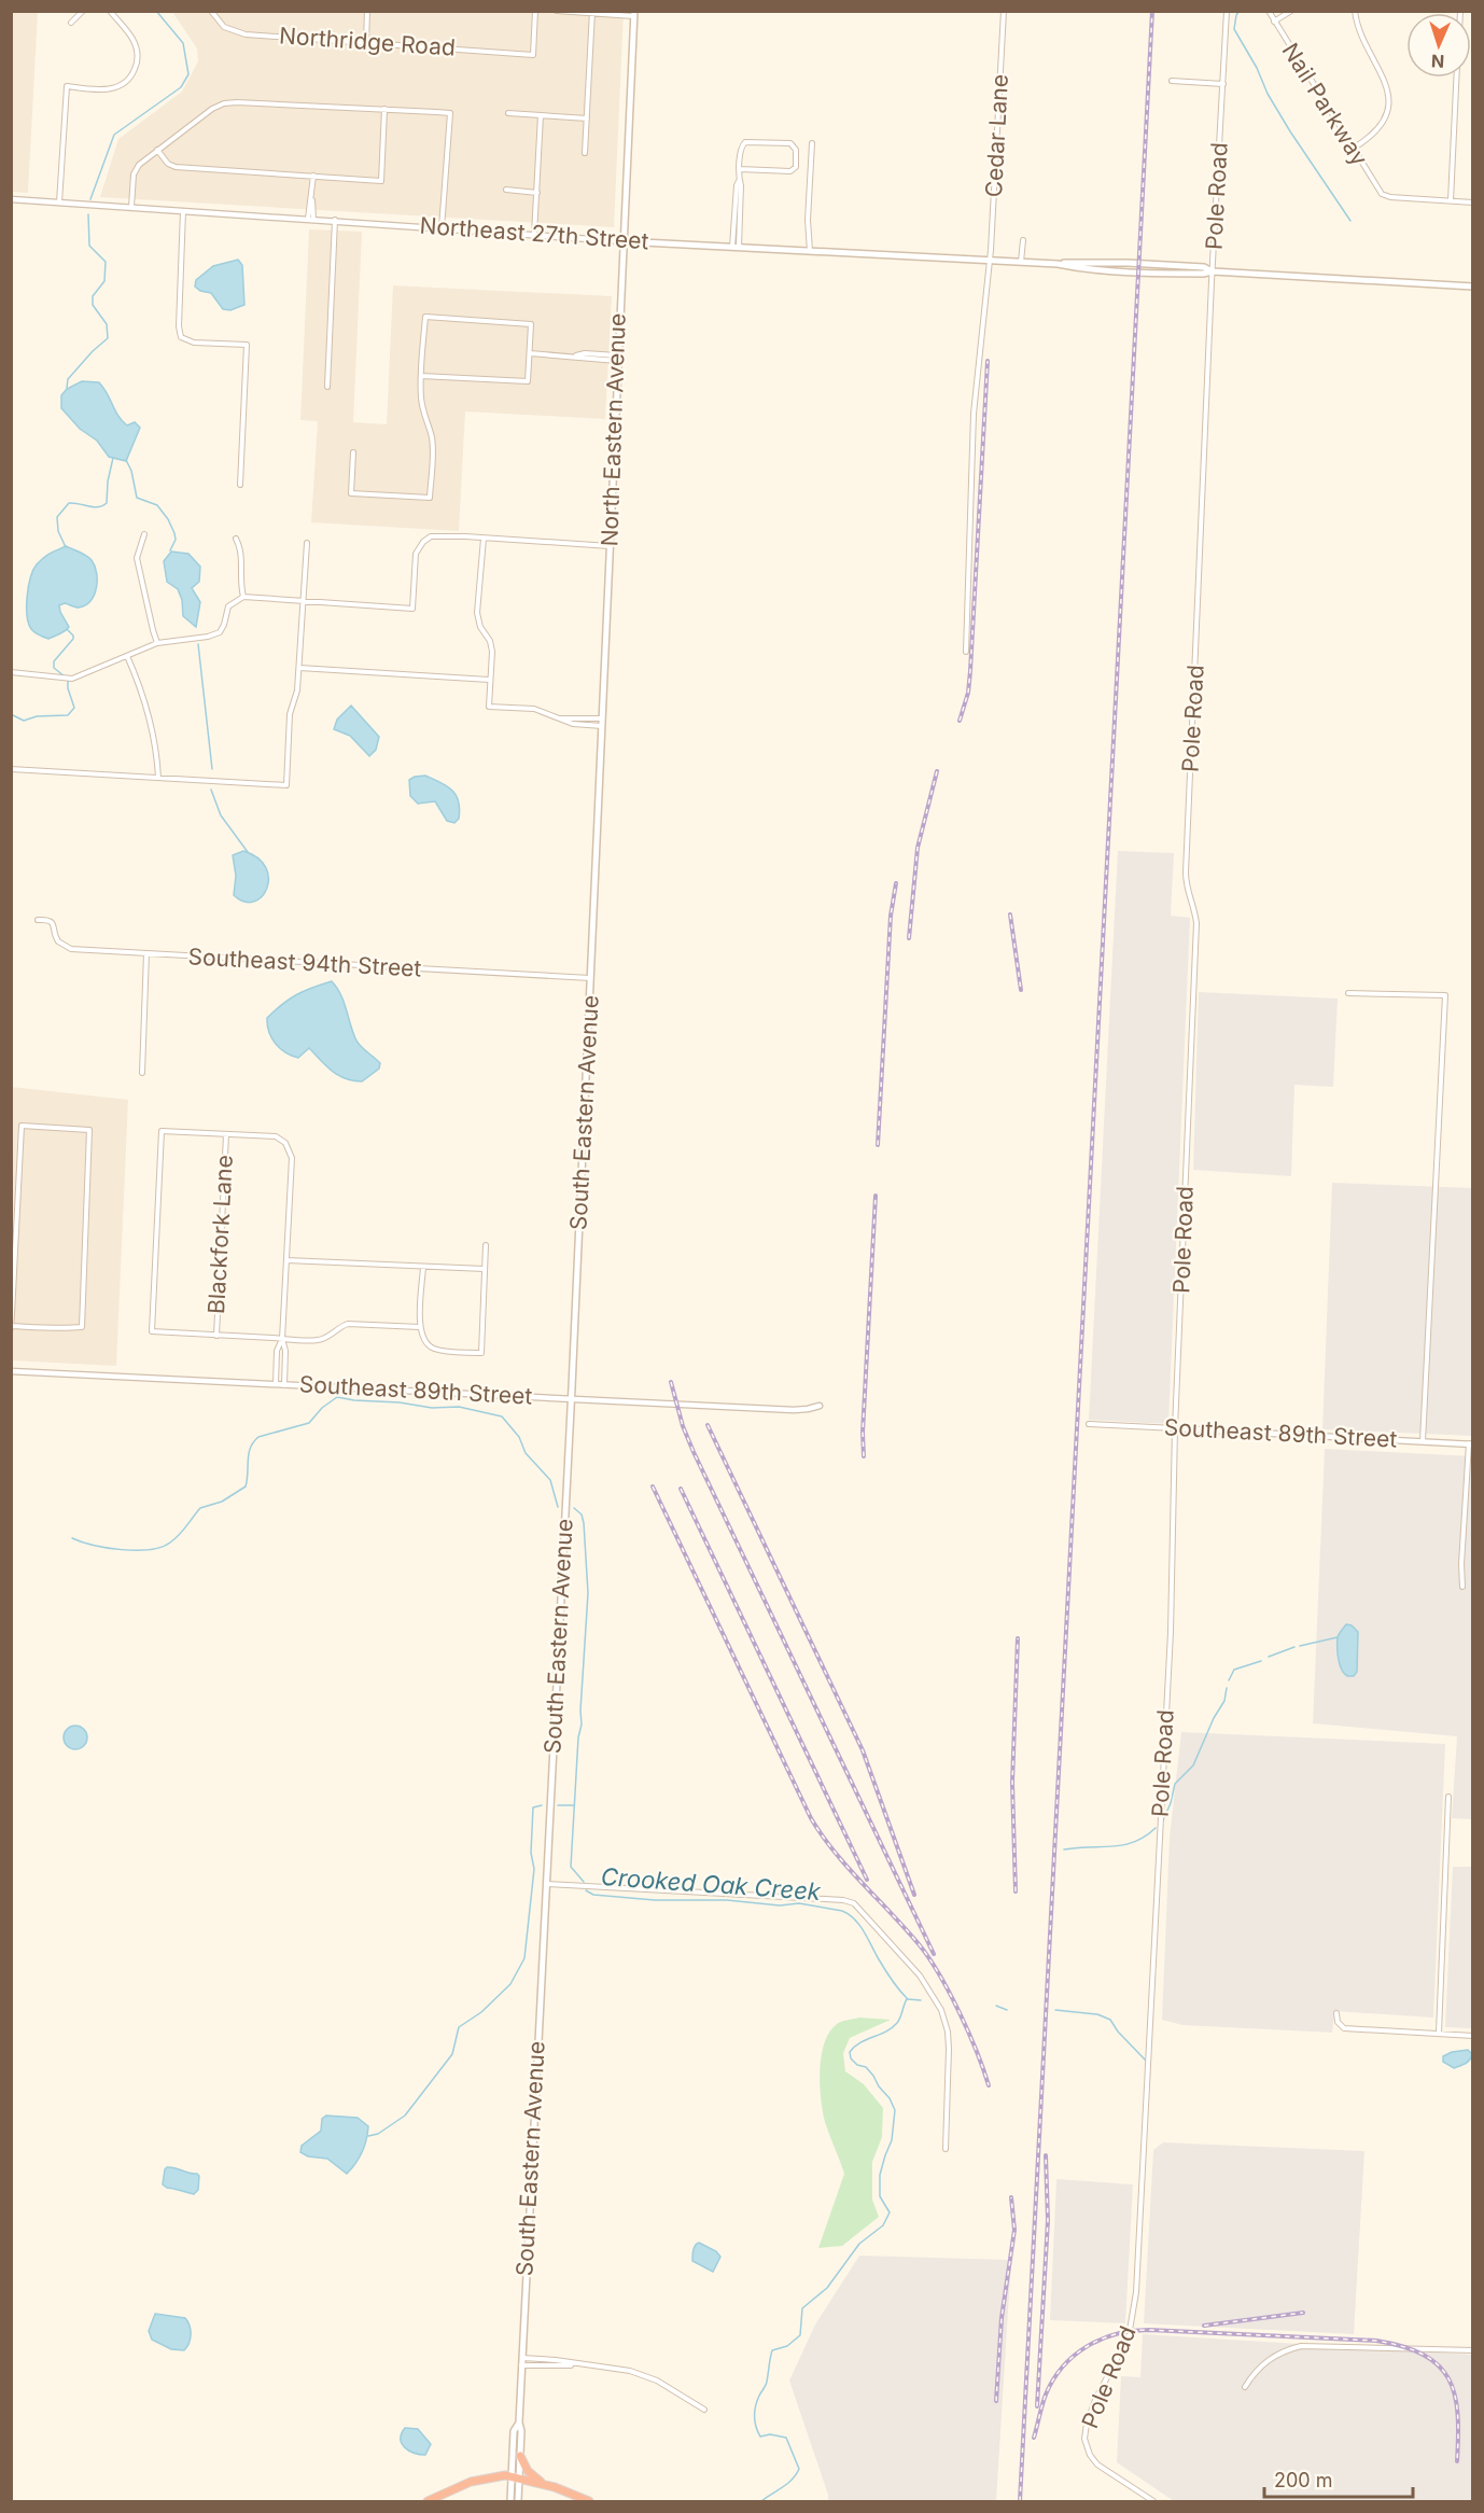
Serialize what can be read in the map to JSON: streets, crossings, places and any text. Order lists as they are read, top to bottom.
{
  "streets": {
    "main road": ["Northeast 27th Street", "North Eastern Avenue", "South Eastern Avenue"],
    "street": [
      "Northridge Road",
      "Nail Parkway",
      "Cedar Lane",
      "Pole Road",
      "Southeast 94th Street",
      "Blackfork Lane",
      "Southeast 89th Street"
    ]
  },
  "crossings": [
    ["Cedar Lane", "Northeast 27th Street"],
    ["Pole Road", "Northeast 27th Street"],
    ["Pole Road", "Southeast 89th Street"],
    ["Northeast 27th Street", "North Eastern Avenue"],
    ["North Eastern Avenue", "South Eastern Avenue"],
    ["Southeast 94th Street", "South Eastern Avenue"],
    ["South Eastern Avenue", "Southeast 89th Street"]
  ],
  "water": ["Crooked Oak Creek"],
  "scale_bar": "200 m",
  "north": "bottom"
}
